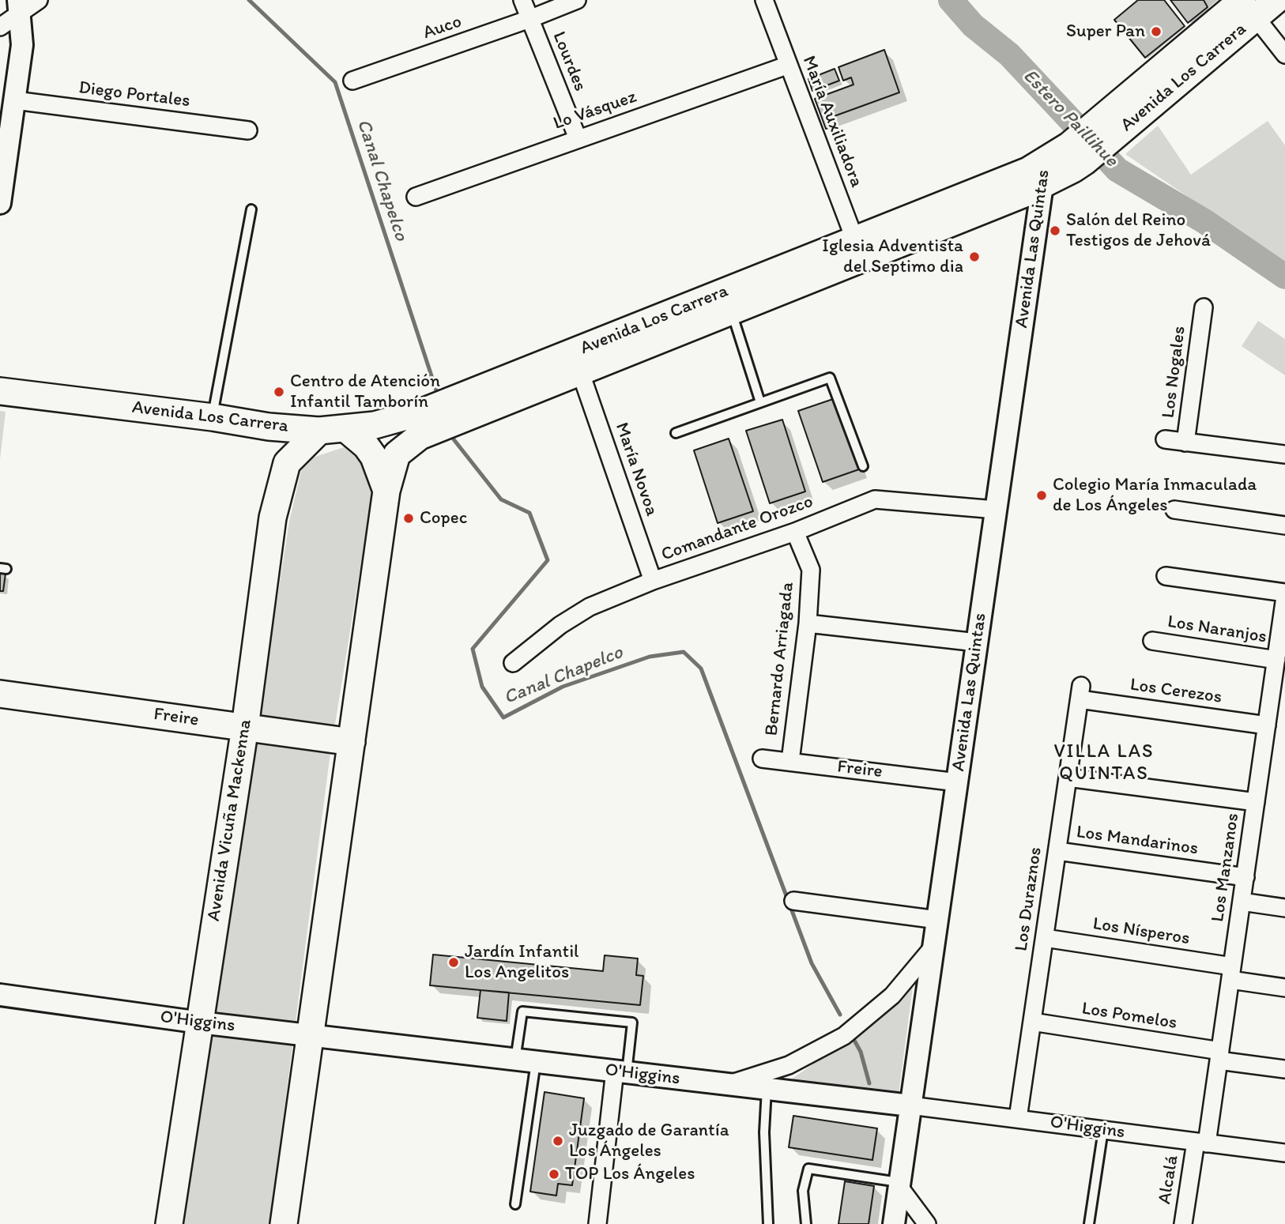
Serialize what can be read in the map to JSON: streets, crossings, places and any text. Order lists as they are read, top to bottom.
{
  "streets": {
    "main road": ["Avenida Los Carrera", "Freire", "Avenida Vicuña Mackenna"],
    "street": [
      "Auco",
      "Lourdes",
      "Diego Portales",
      "Lo Vásquez",
      "María Auxiliadora",
      "Avenida Las Quintas",
      "Los Nogales",
      "María Novoa",
      "Comandante Orozco",
      "Los Naranjos",
      "Bernardo Arriagada",
      "Los Cerezos",
      "Los Mandarinos",
      "Los Manzanos",
      "Los Duraznos",
      "Los Nísperos",
      "Los Pomelos",
      "O'Higgins",
      "Alcalá"
    ]
  },
  "crossings": [
    ["Auco", "Lourdes"],
    ["Lourdes", "Lo Vásquez"],
    ["Avenida Los Carrera", "María Auxiliadora"],
    ["Avenida Los Carrera", "Avenida Las Quintas"],
    ["Avenida Los Carrera", "María Novoa"],
    ["Avenida Los Carrera", "Avenida Vicuña Mackenna"],
    ["Lo Vásquez", "María Auxiliadora"],
    ["Avenida Las Quintas", "Comandante Orozco"],
    ["Avenida Las Quintas", "Freire"],
    ["Avenida Las Quintas", "O'Higgins"],
    ["María Novoa", "Comandante Orozco"],
    ["Comandante Orozco", "Bernardo Arriagada"],
    ["Los Naranjos", "Los Manzanos"],
    ["Bernardo Arriagada", "Freire"],
    ["Los Cerezos", "Los Manzanos"],
    ["Los Cerezos", "Los Duraznos"],
    ["Freire", "Avenida Vicuña Mackenna"],
    ["Avenida Vicuña Mackenna", "O'Higgins"],
    ["Los Mandarinos", "Los Manzanos"],
    ["Los Mandarinos", "Los Duraznos"],
    ["Los Manzanos", "Los Nísperos"],
    ["Los Manzanos", "Los Pomelos"],
    ["Los Manzanos", "O'Higgins"],
    ["Los Manzanos", "Alcalá"],
    ["Los Duraznos", "Los Nísperos"],
    ["Los Duraznos", "Los Pomelos"],
    ["Los Duraznos", "O'Higgins"],
    ["O'Higgins", "Alcalá"]
  ],
  "districts": ["VILLA LAS QUINTAS"],
  "water": ["Estero Paillihue", "Canal Chapelco"],
  "places": [
    "Super Pan",
    "Salón del Reino Testigos de Jehová",
    "Iglesia Adventista del Septimo dia",
    "Centro de Atención Infantil Tamborín",
    "Colegio María Inmaculada de Los Ángeles",
    "Copec",
    "Jardín Infantil Los Angelitos",
    "Juzgado de Garantía Los Ángeles",
    "TOP Los Ángeles"
  ]
}
